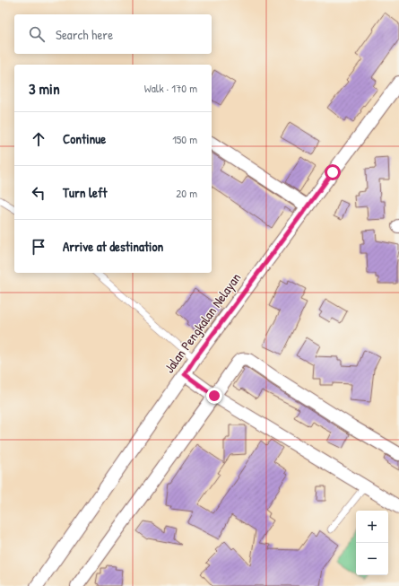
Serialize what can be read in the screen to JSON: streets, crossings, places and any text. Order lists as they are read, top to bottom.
{
  "streets": {
    "street": ["Jalan Pengkalan Nelayan"]
  },
  "page": {
    "search": "Search here",
    "heading": ["3 min", "Walk · 170 m"],
    "list": [
      ["Continue", "150 m"],
      ["Turn left", "20 m"],
      "Arrive at destination"
    ],
    "map_buttons": ["+", "−"]
  }
}
